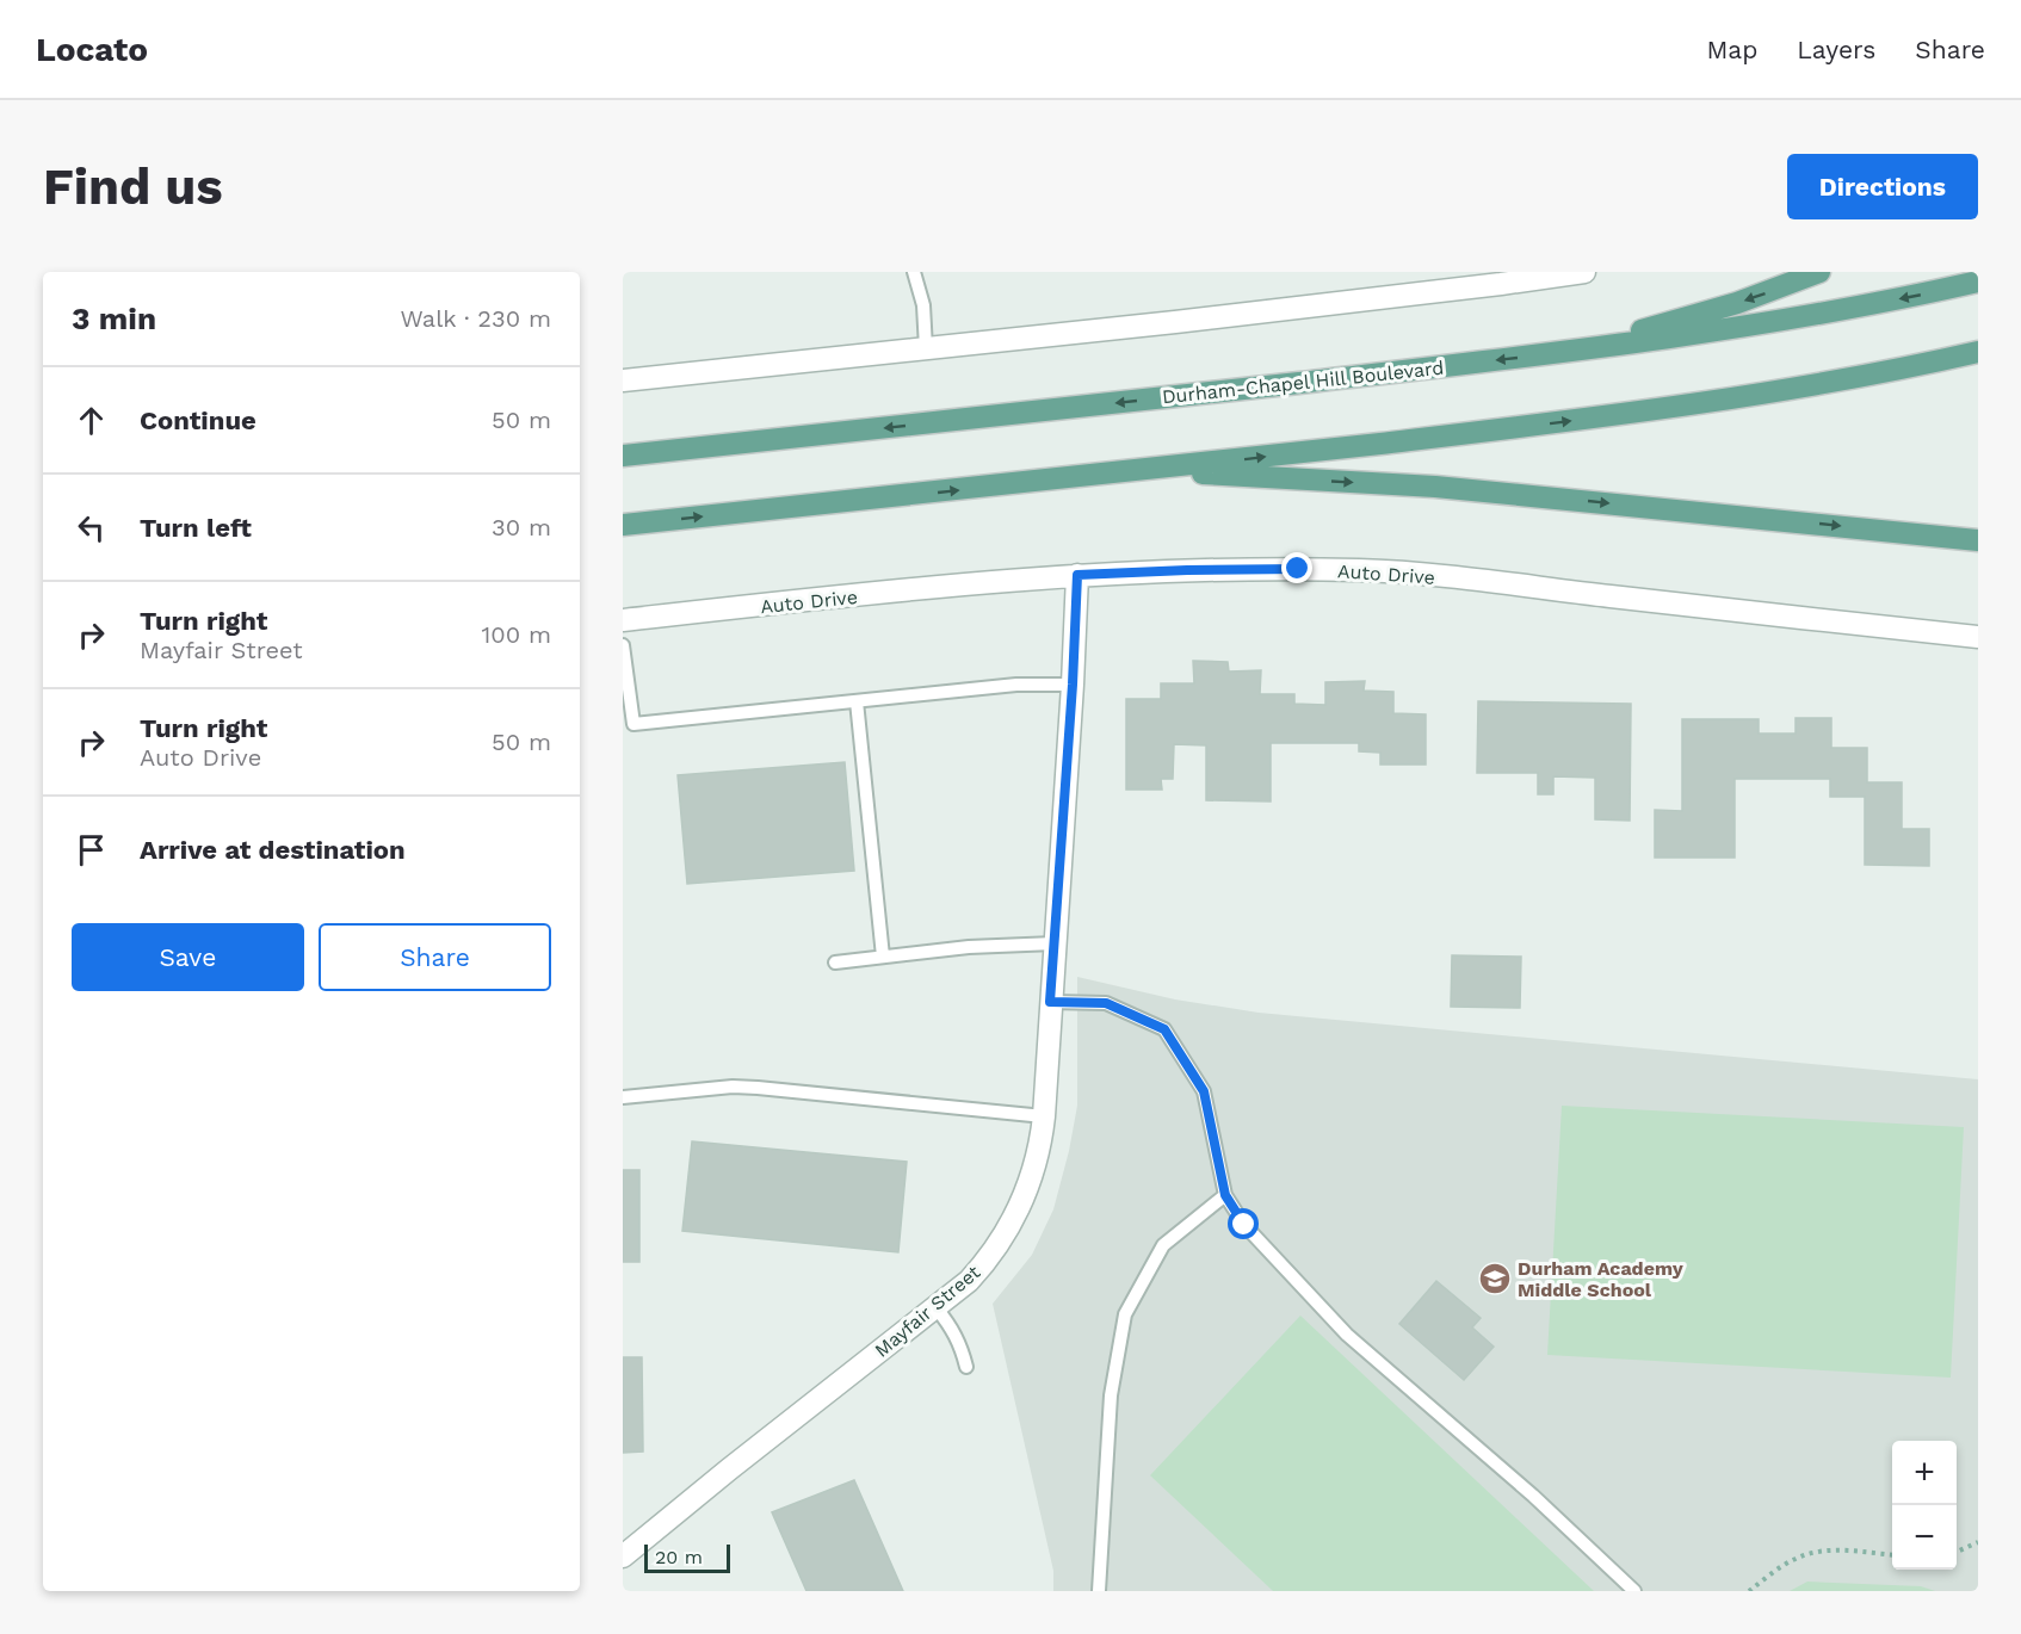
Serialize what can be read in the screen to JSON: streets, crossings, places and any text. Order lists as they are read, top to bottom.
{
  "streets": {
    "main road": ["Durham-Chapel Hill Boulevard"],
    "street": ["Auto Drive", "Mayfair Street"]
  },
  "crossings": [
    ["Auto Drive", "Mayfair Street"]
  ],
  "places": {
    "school or university": ["Durham Academy Middle School"]
  },
  "scale_bar": "20 m",
  "page": {
    "header": "Locato",
    "nav": ["Map", "Layers", "Share"],
    "buttons": [
      "Directions",
      ["Save", "Share"]
    ],
    "title": "Find us",
    "heading": ["3 min", "Walk · 230 m"],
    "list": [
      ["Continue", "50 m"],
      ["Turn left", "30 m"],
      ["Turn right", "Mayfair Street", "100 m"],
      ["Turn right", "Auto Drive", "50 m"],
      "Arrive at destination"
    ],
    "map_buttons": ["+", "−"],
    "scale": "20 m"
  }
}
